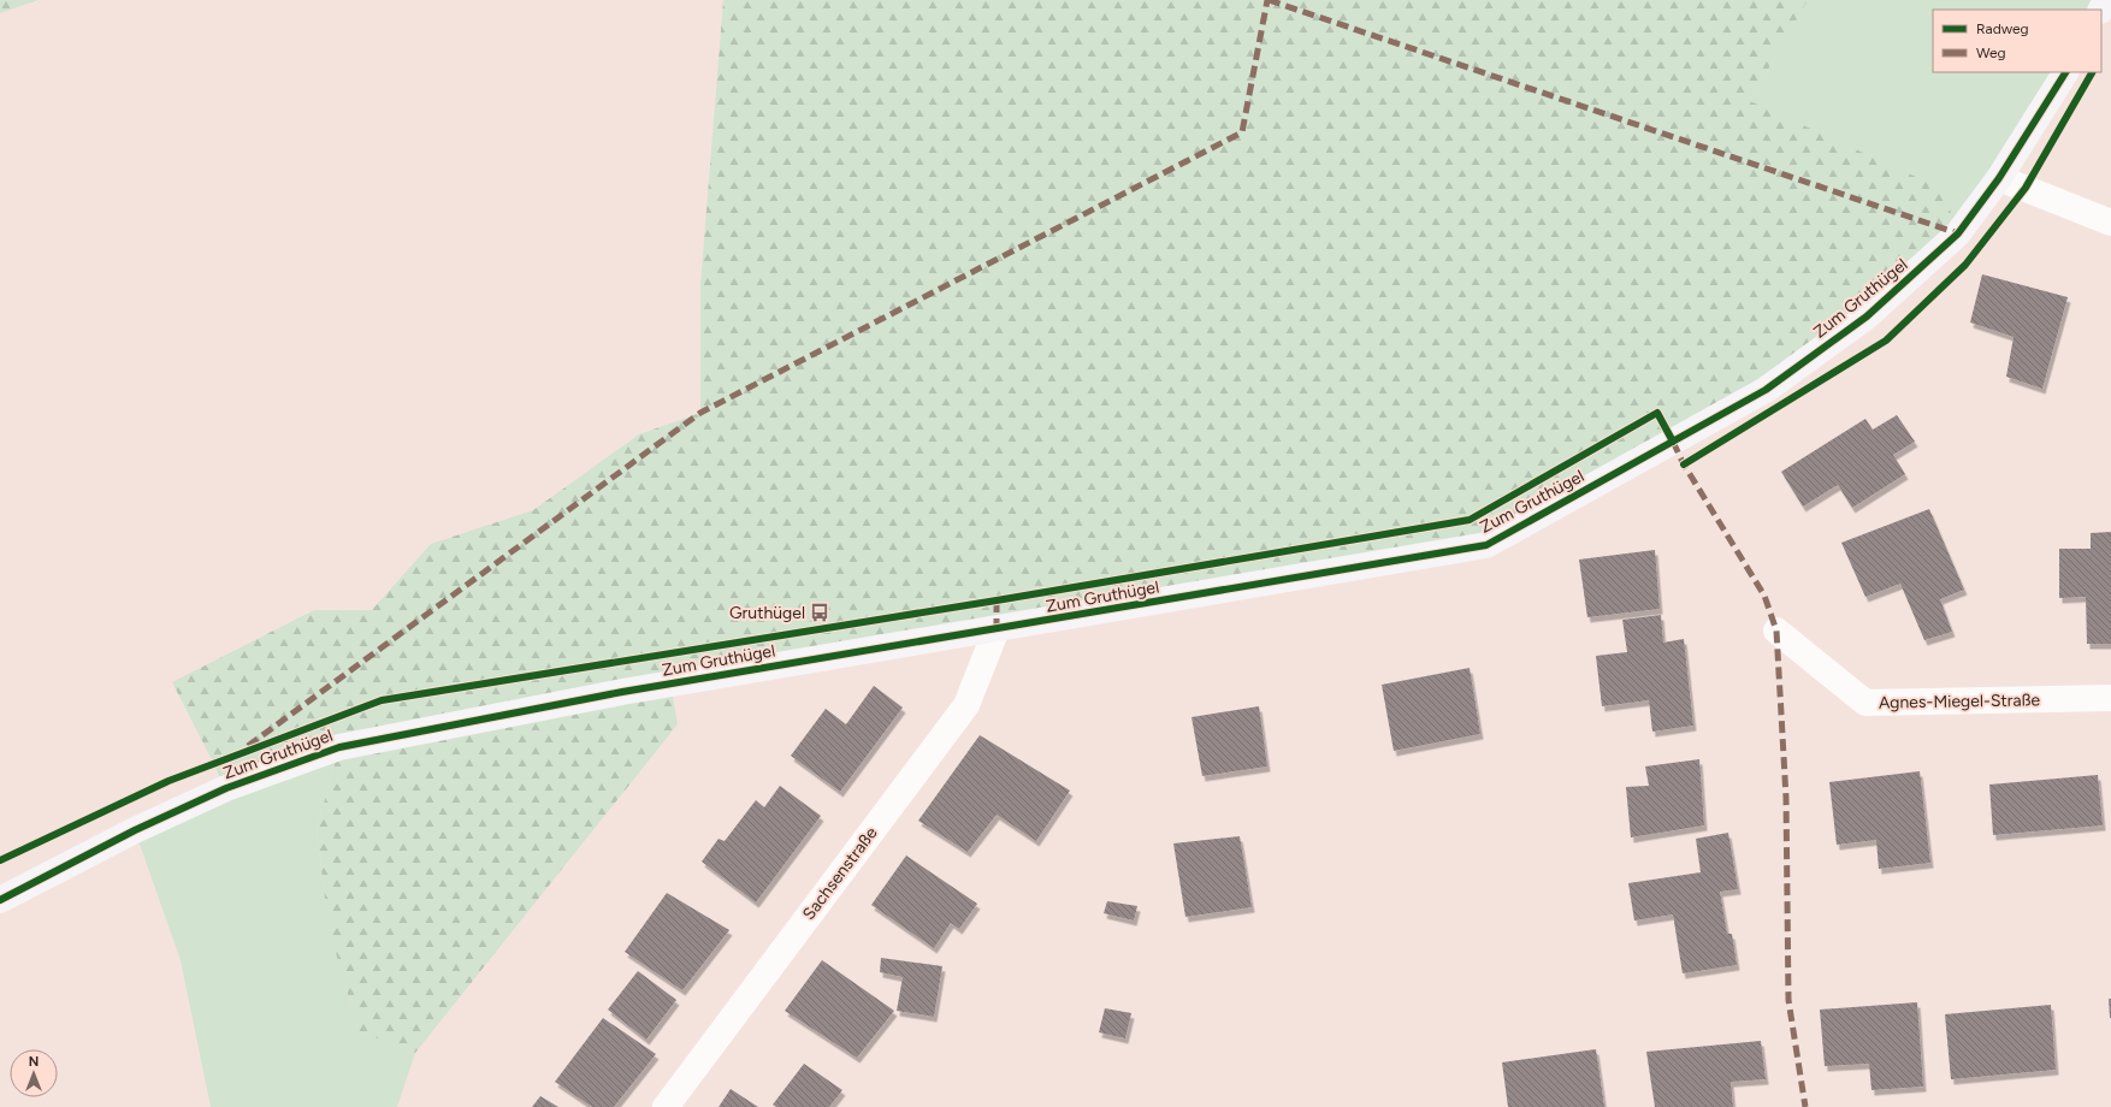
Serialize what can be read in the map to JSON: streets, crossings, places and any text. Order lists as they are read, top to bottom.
{
  "streets": {
    "street": ["Zum Gruthügel", "Agnes-Miegel-Straße", "Sachsenstraße"]
  },
  "crossings": [
    ["Zum Gruthügel", "Sachsenstraße"]
  ],
  "places": {
    "bus stop": ["Gruthügel"]
  },
  "legend": ["Radweg", "Weg"],
  "north": "top"
}
